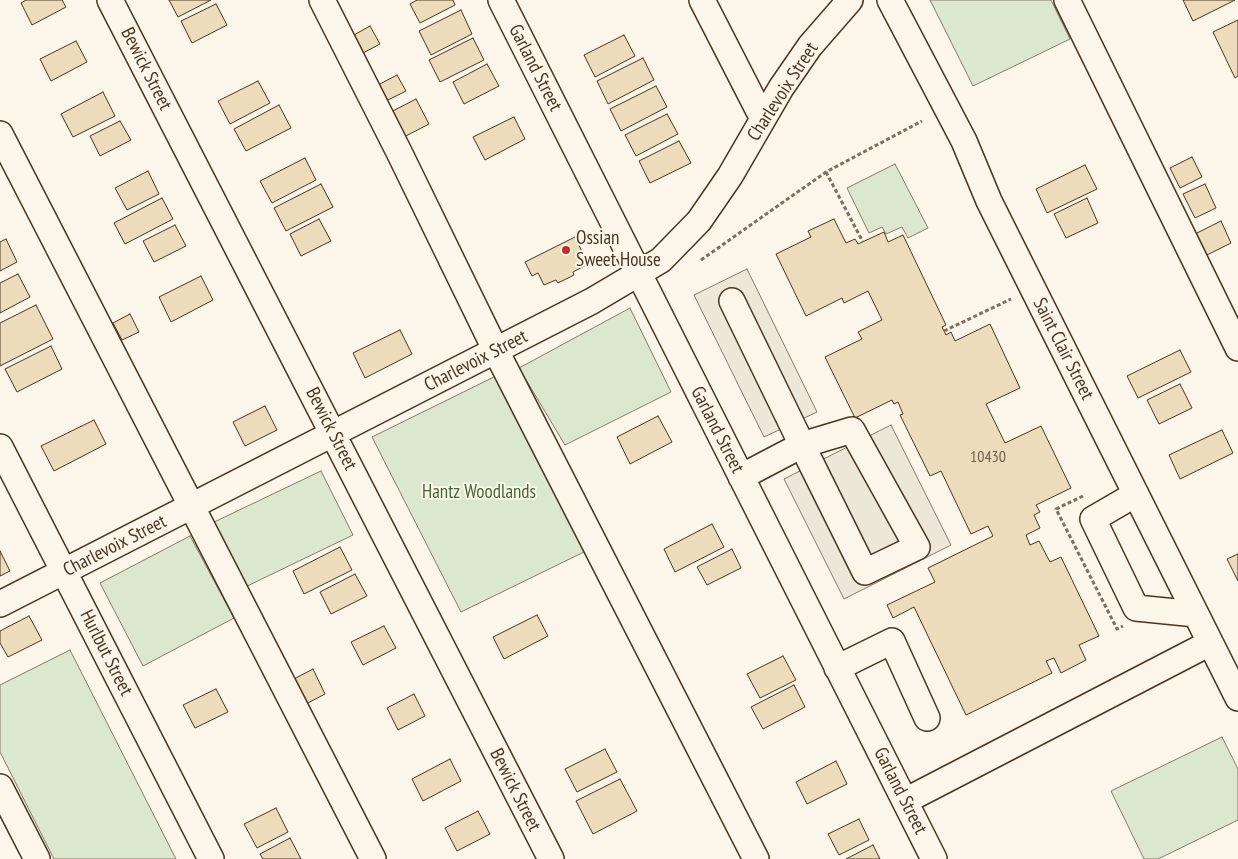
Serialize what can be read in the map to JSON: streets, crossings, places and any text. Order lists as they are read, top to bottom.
{
  "streets": {
    "street": [
      "Garland Street",
      "Bewick Street",
      "Charlevoix Street",
      "Saint Clair Street",
      "Hurlbut Street"
    ]
  },
  "crossings": [
    ["Garland Street", "Charlevoix Street"],
    ["Bewick Street", "Charlevoix Street"],
    ["Charlevoix Street", "Hurlbut Street"]
  ],
  "parks": ["Hantz Woodlands"],
  "places": ["Ossian Sweet House"],
  "house_numbers": ["10430"]
}
